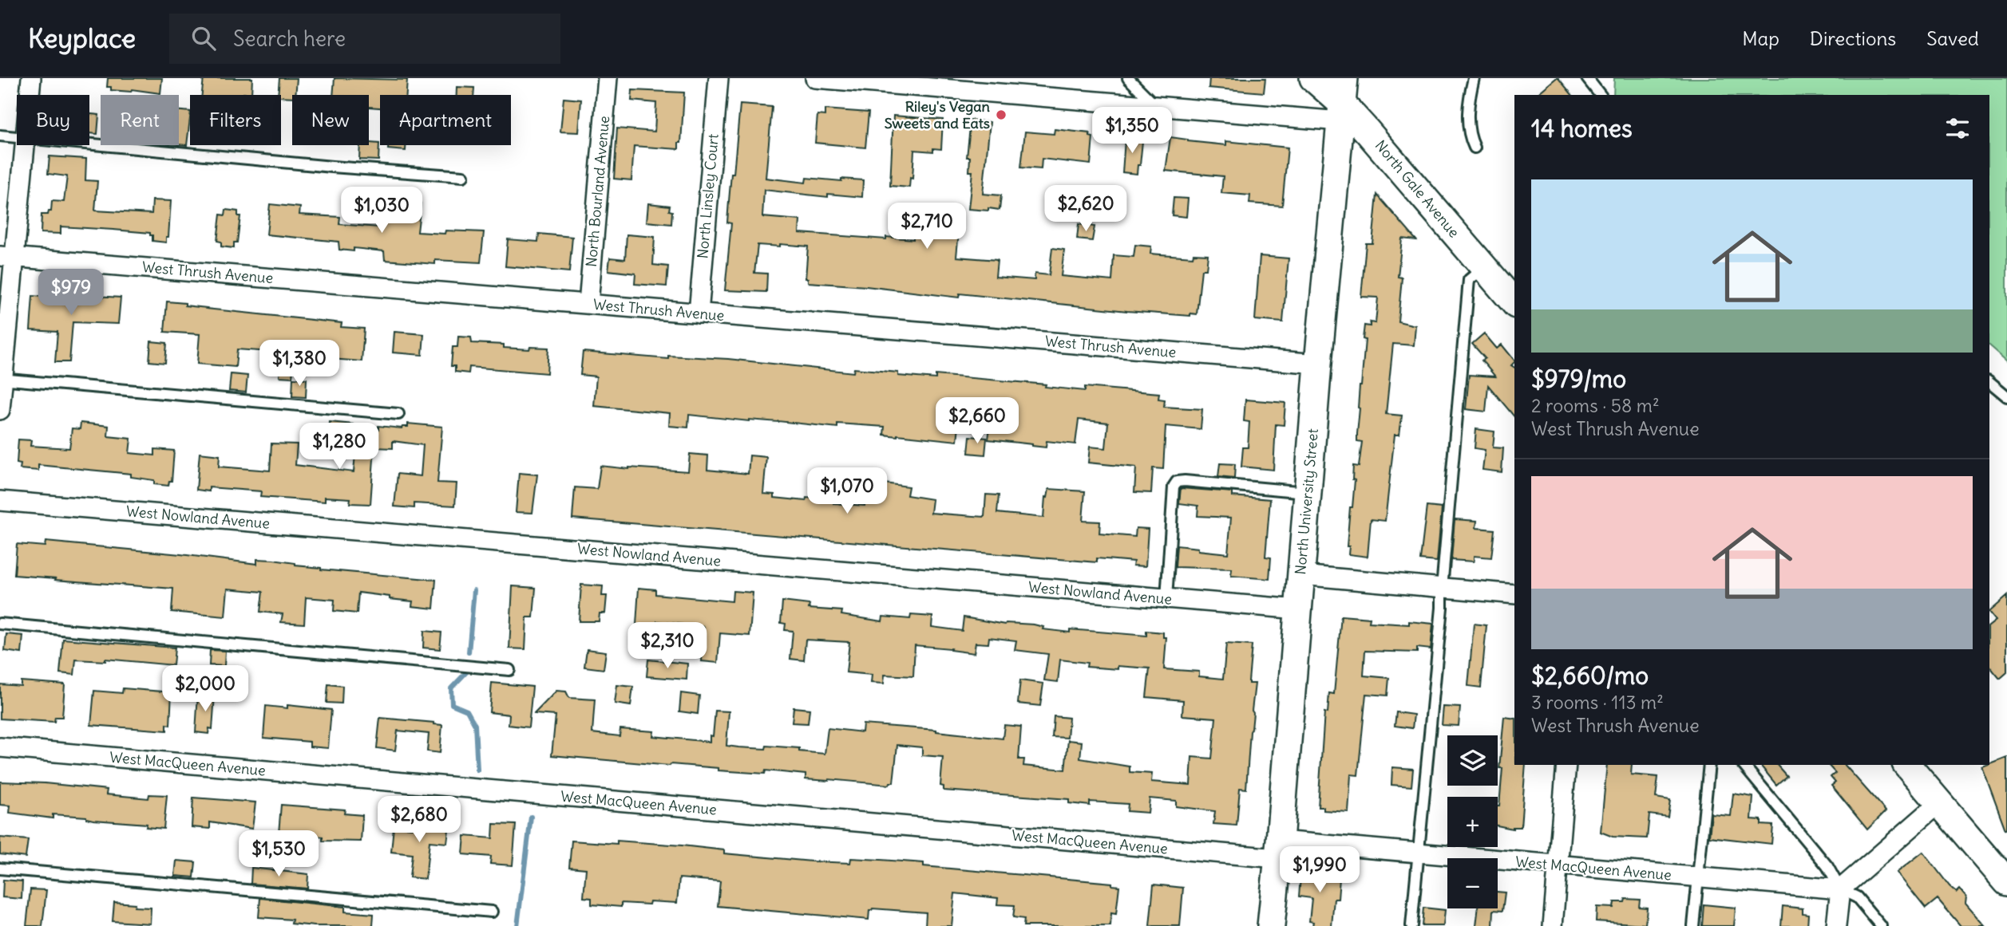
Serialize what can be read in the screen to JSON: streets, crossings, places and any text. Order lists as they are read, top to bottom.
{
  "streets": {
    "main road": ["North Gale Avenue", "North University Street"],
    "street": [
      "North Bourland Avenue",
      "North Linsley Court",
      "West Thrush Avenue",
      "West Nowland Avenue",
      "West MacQueen Avenue"
    ]
  },
  "crossings": [
    ["North Gale Avenue", "North University Street"],
    ["North Bourland Avenue", "West Thrush Avenue"],
    ["North Linsley Court", "West Thrush Avenue"],
    ["West Thrush Avenue", "North University Street"],
    ["North University Street", "West Nowland Avenue"],
    ["North University Street", "West MacQueen Avenue"]
  ],
  "places": ["Riley's Vegan Sweets and Eats"],
  "page": {
    "header": "Keyplace",
    "search": "Search here",
    "nav": ["Map", "Directions", "Saved"],
    "chip": [
      "Buy",
      "Rent",
      "Filters",
      "New",
      "Apartment"
    ],
    "heading": "14 homes",
    "price": [
      "$1,350",
      "$2,620",
      "$1,030",
      "$2,710",
      "$979",
      "$1,380",
      "$2,660",
      "$1,280",
      "$1,070",
      "$2,310",
      "$2,000",
      "$2,680",
      "$1,530",
      "$1,990"
    ],
    "list": [
      {
        "name": "$979/mo",
        "note": "2 rooms · 58 m² · West Thrush Avenue"
      },
      {
        "name": "$2,660/mo",
        "note": "3 rooms · 113 m² · West Thrush Avenue"
      }
    ],
    "map_buttons": ["+", "−"]
  }
}
